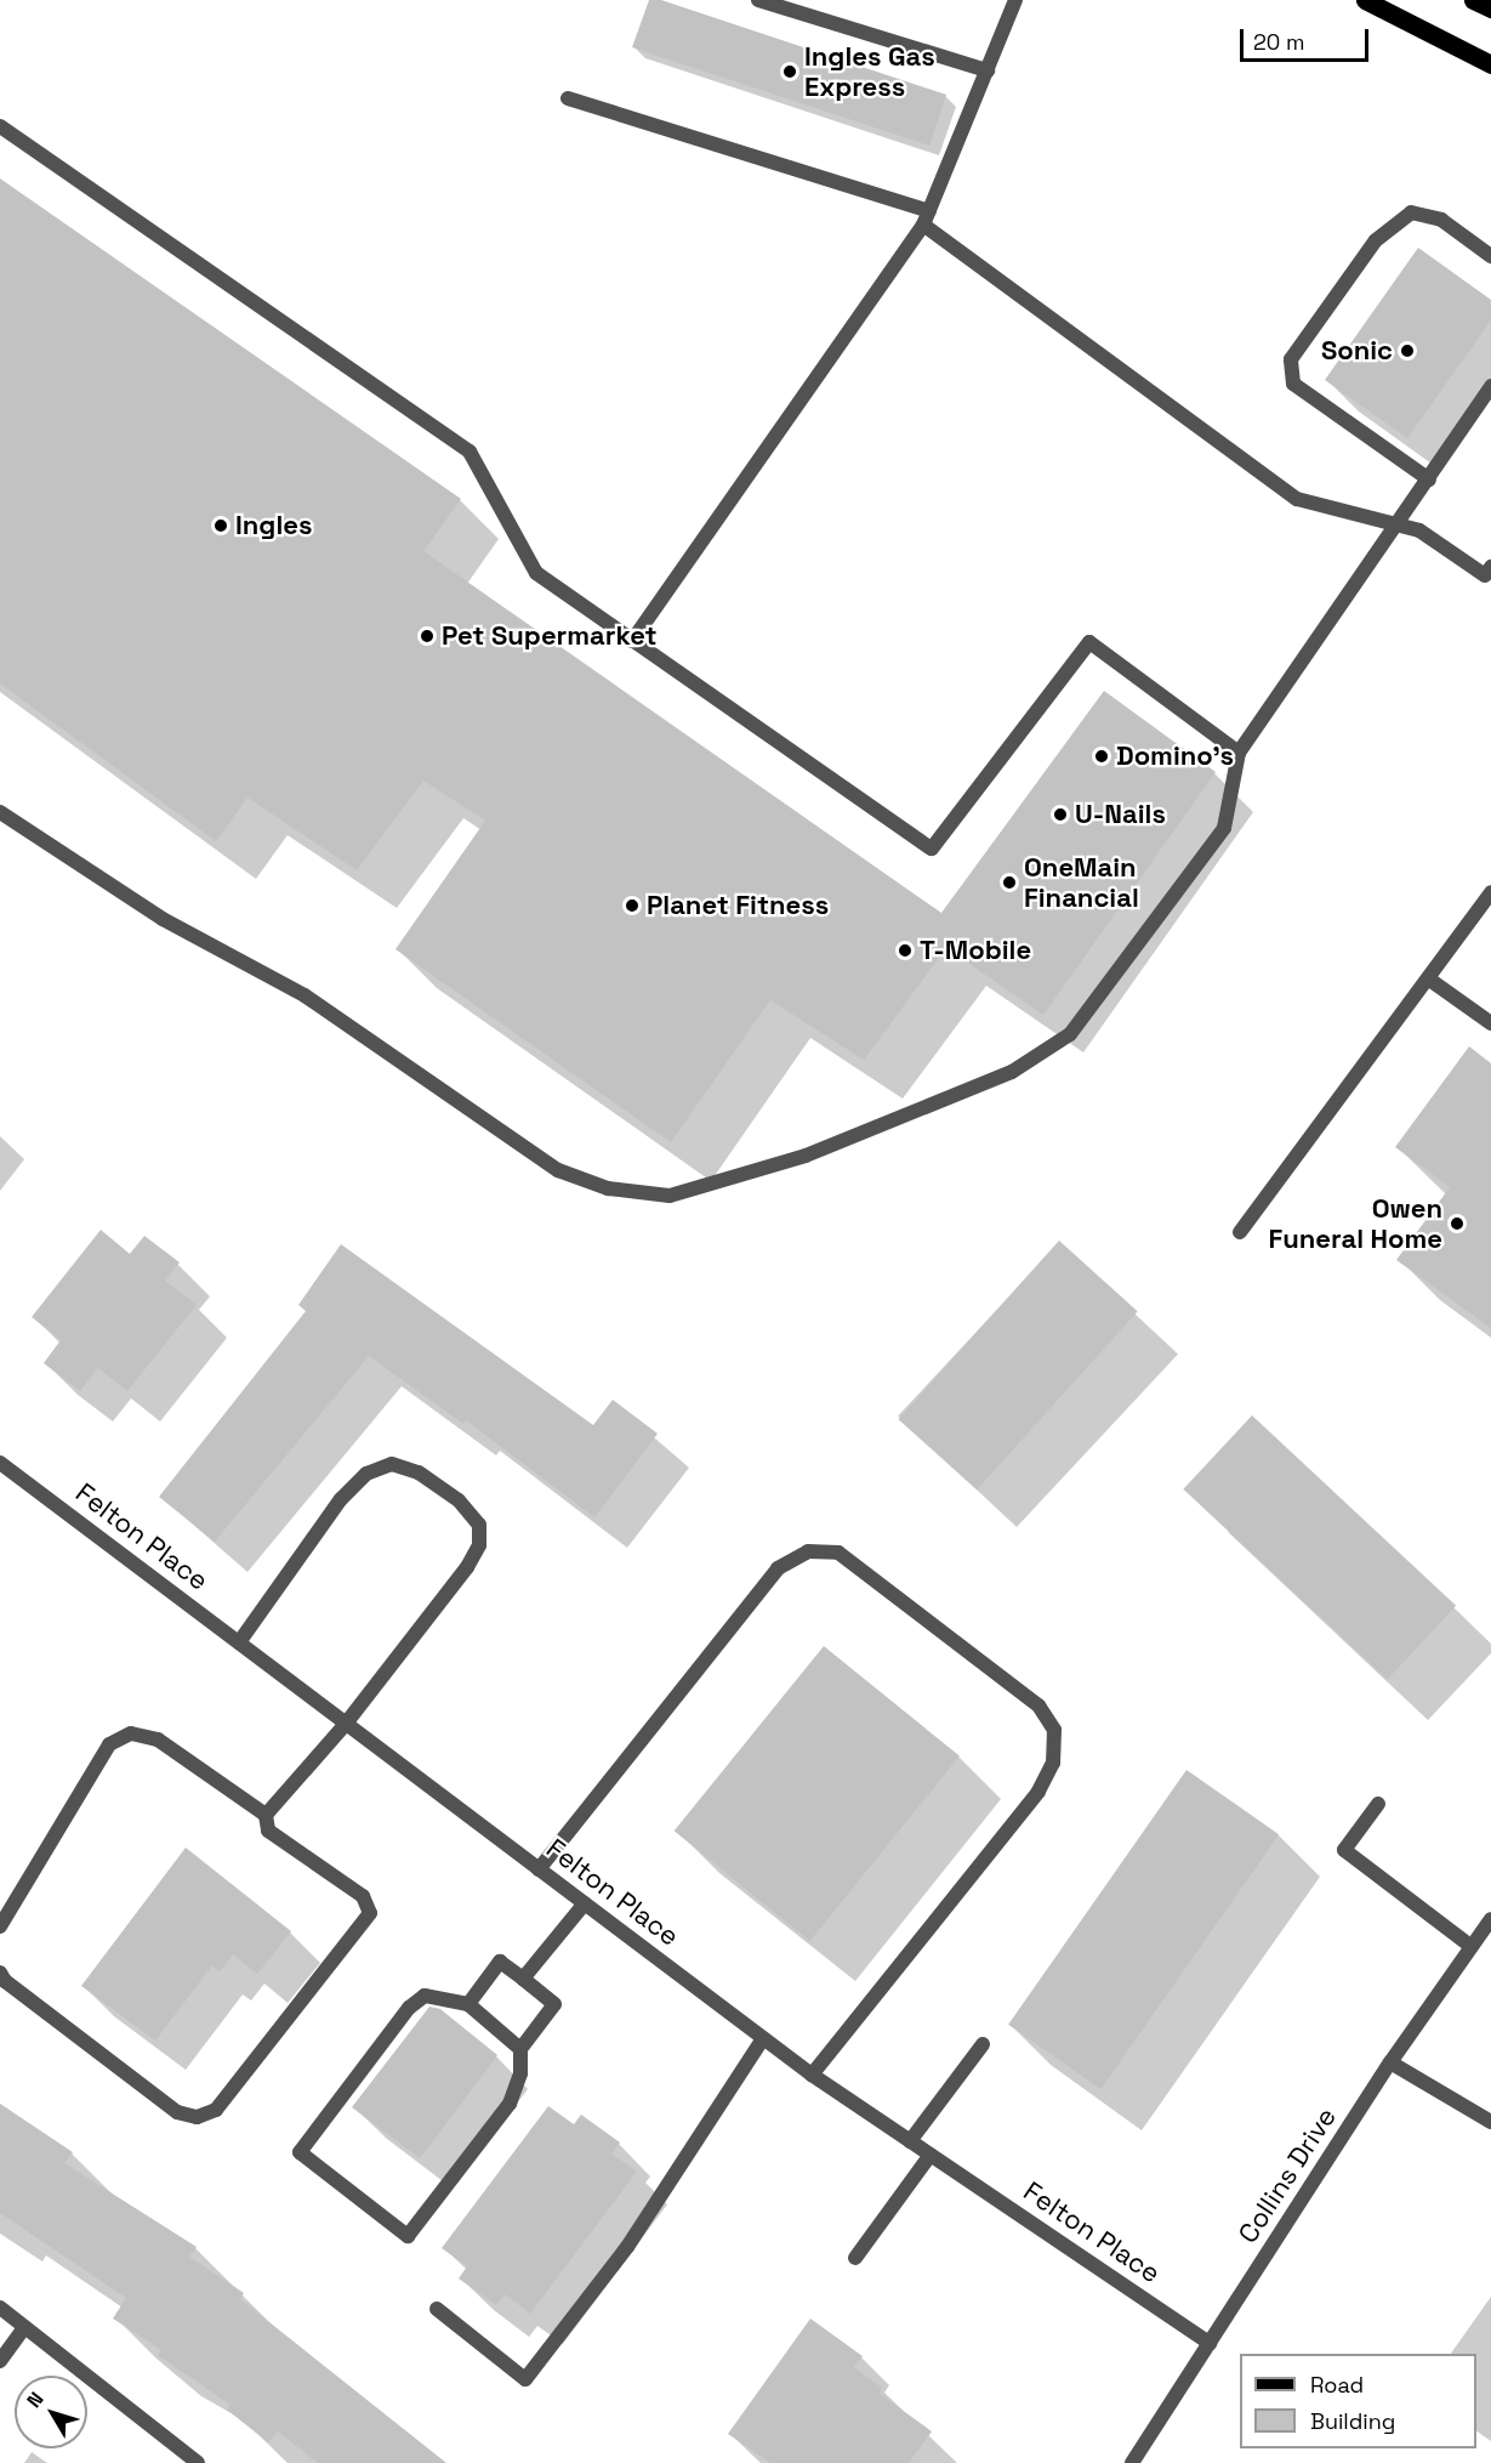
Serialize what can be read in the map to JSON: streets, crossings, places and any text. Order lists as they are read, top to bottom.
{
  "streets": {
    "street": ["Felton Place", "Collins Drive"]
  },
  "crossings": [
    ["Felton Place", "Collins Drive"]
  ],
  "places": [
    "Ingles Gas Express",
    "Sonic",
    "Ingles",
    "Pet Supermarket",
    "Domino's",
    "U-Nails",
    "OneMain Financial",
    "Planet Fitness",
    "T-Mobile",
    "Owen Funeral Home"
  ],
  "legend": ["Road", "Building"],
  "scale_bar": "20 m",
  "north": "top left"
}
